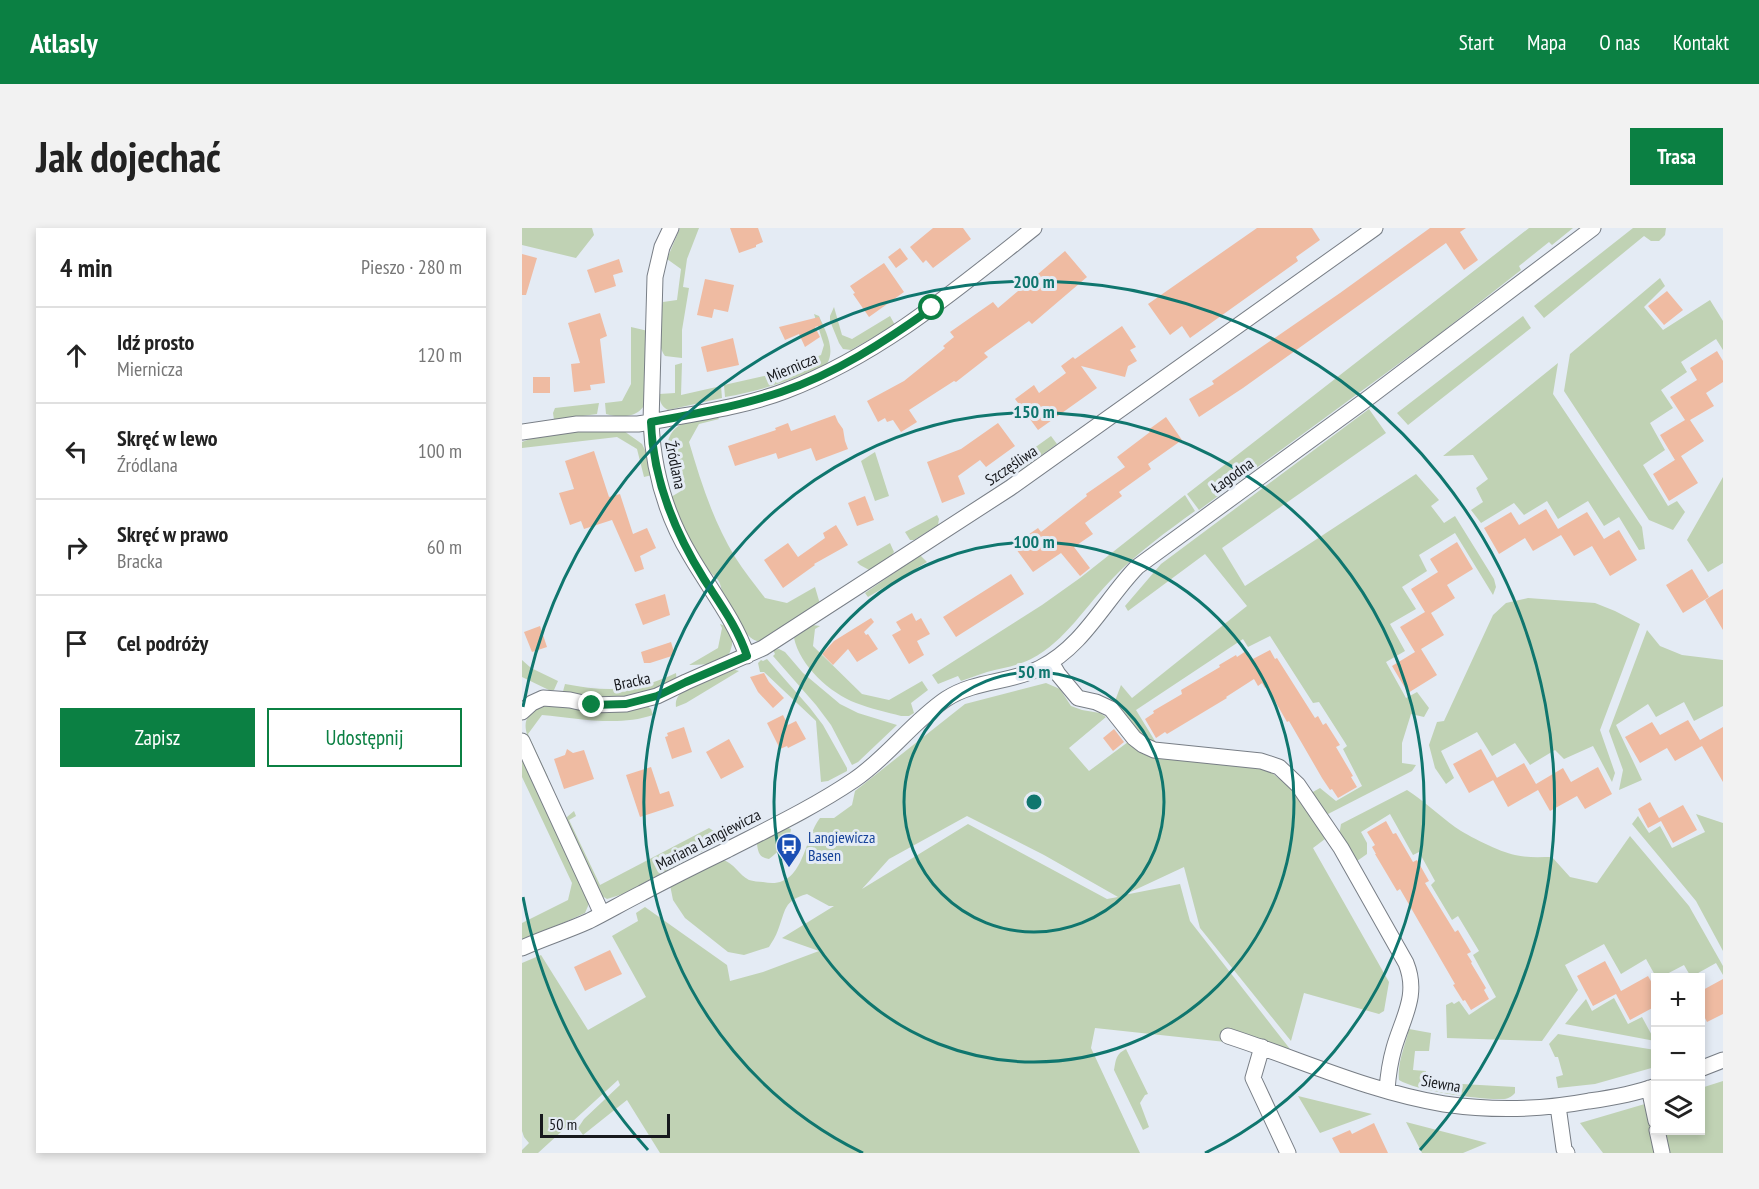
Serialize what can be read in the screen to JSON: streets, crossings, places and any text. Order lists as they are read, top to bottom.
{
  "streets": {
    "street": [
      "Miernicza",
      "Źródlana",
      "Szczęśliwa",
      "Łagodna",
      "Bracka",
      "Mariana Langiewicza",
      "Siewna"
    ]
  },
  "crossings": [
    ["Miernicza", "Źródlana"],
    ["Źródlana", "Szczęśliwa"],
    ["Źródlana", "Bracka"],
    ["Szczęśliwa", "Bracka"],
    ["Łagodna", "Mariana Langiewicza"]
  ],
  "places": {
    "bus stop": ["Langiewicza Basen"]
  },
  "scale_bar": "50 m",
  "page": {
    "header": "Atlasly",
    "nav": [
      "Start",
      "Mapa",
      "O nas",
      "Kontakt"
    ],
    "buttons": [
      "Trasa",
      ["Zapisz", "Udostępnij"]
    ],
    "title": "Jak dojechać",
    "heading": ["4 min", "Pieszo · 280 m"],
    "list": [
      ["Idź prosto", "Miernicza", "120 m"],
      ["Skręć w lewo", "Źródlana", "100 m"],
      ["Skręć w prawo", "Bracka", "60 m"],
      "Cel podróży"
    ],
    "map_buttons": ["+", "−"],
    "scale": "50 m"
  },
  "rings": [
    "200 m",
    "150 m",
    "100 m",
    "50 m"
  ]
}
